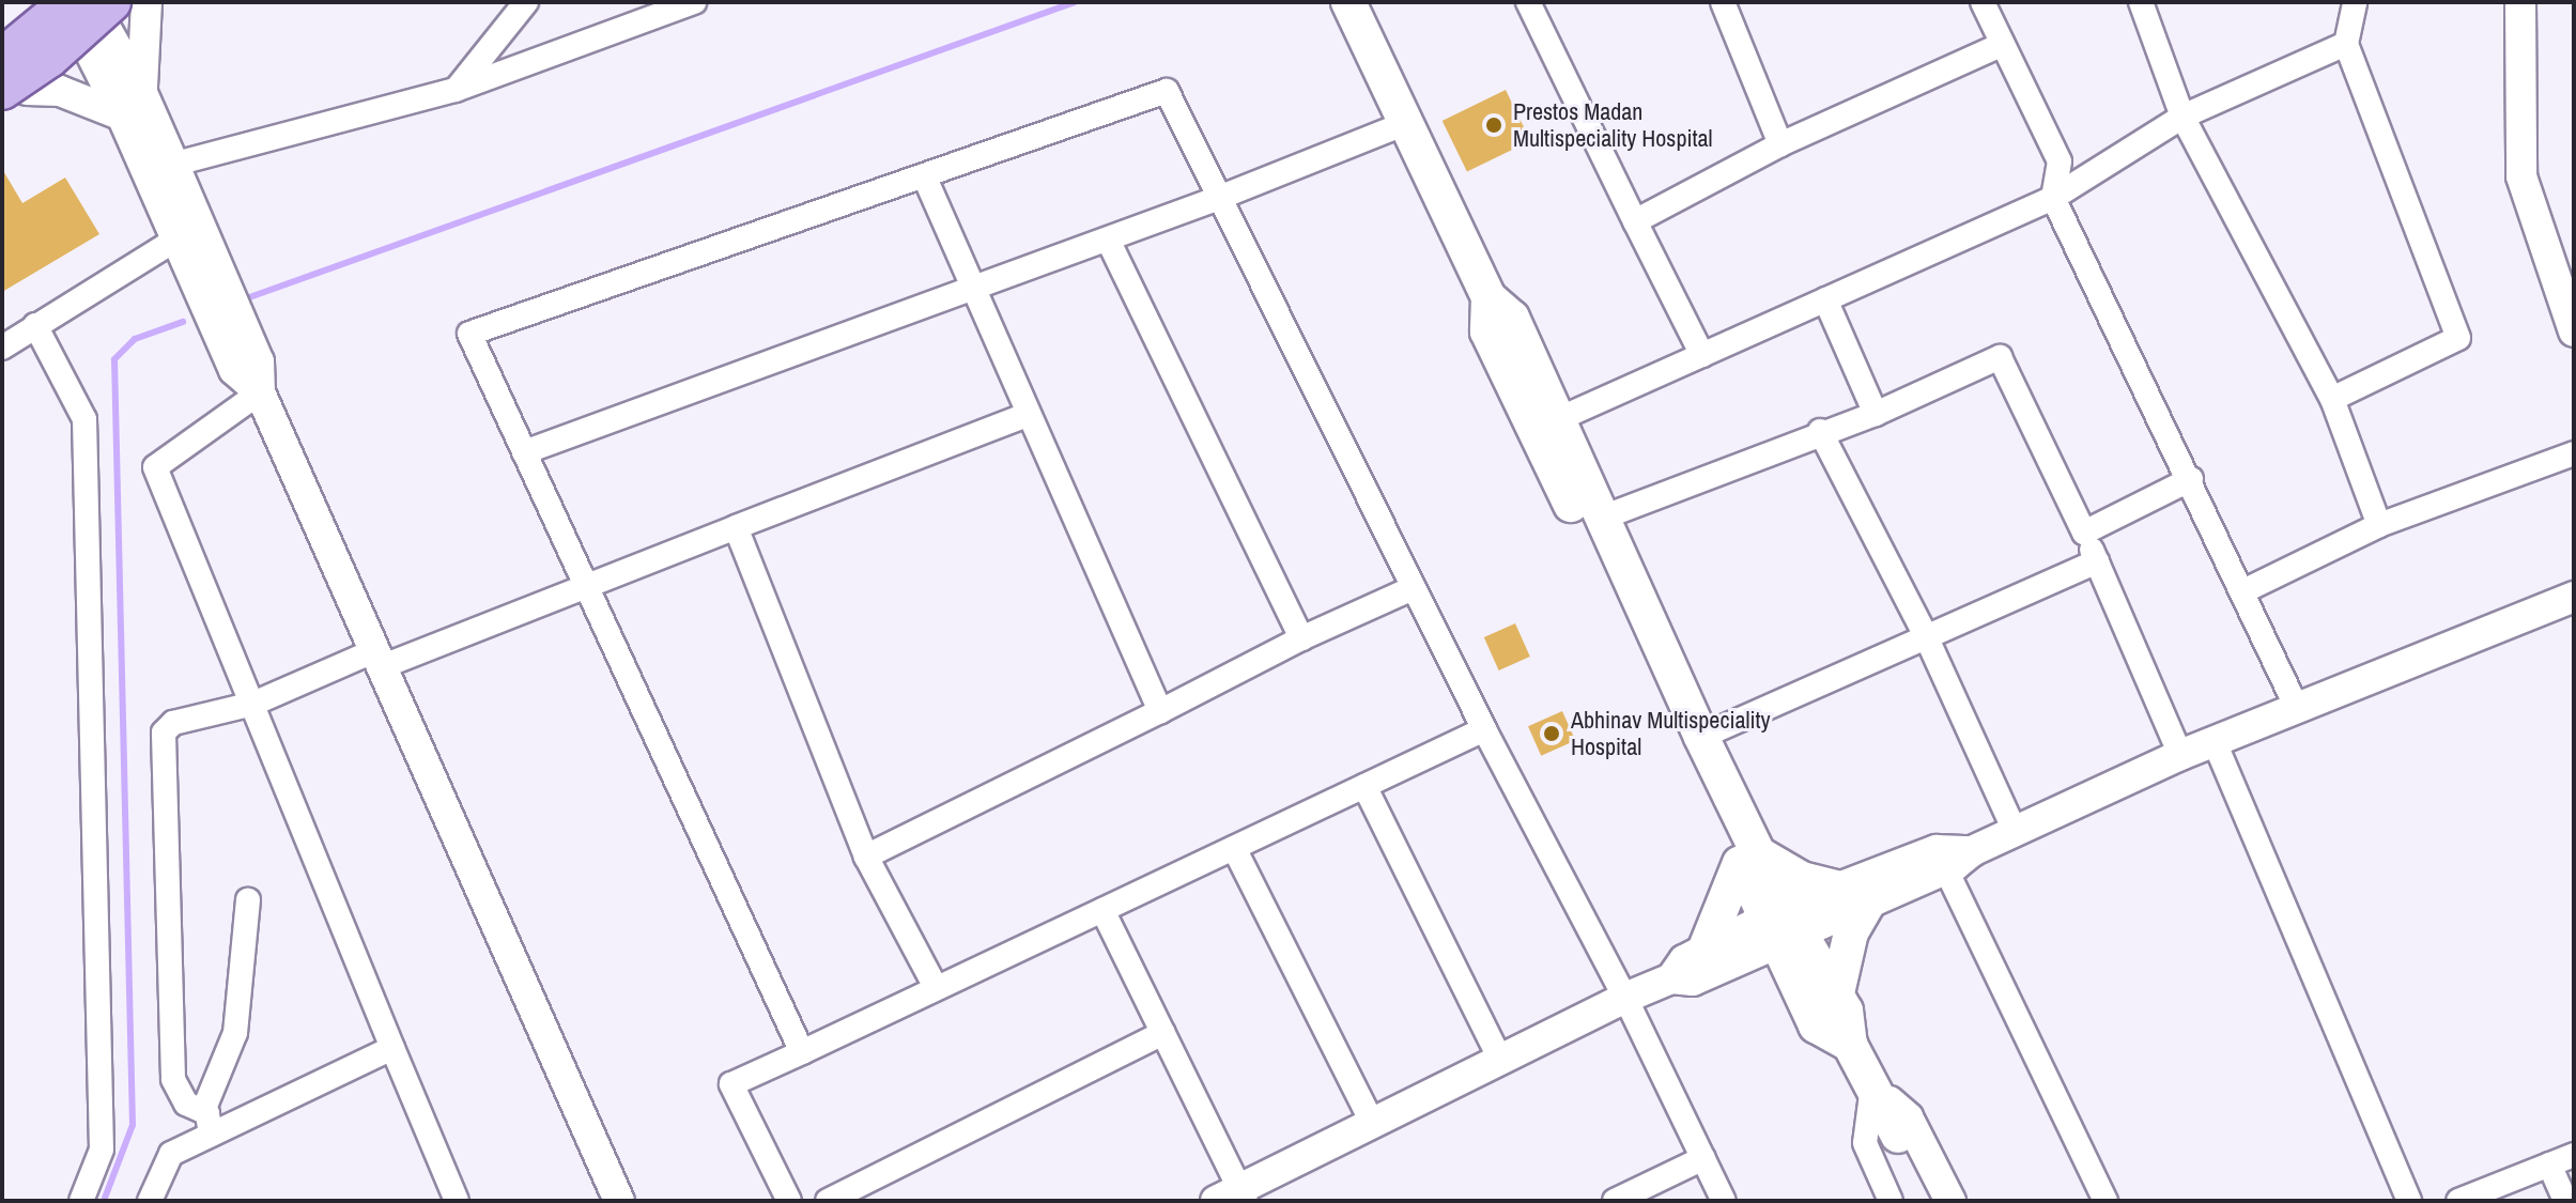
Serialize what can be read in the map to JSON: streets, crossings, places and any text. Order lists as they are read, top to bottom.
{
  "places": ["Prestos Madan Multispeciality Hospital", "Abhinav Multispeciality Hospital"]
}
